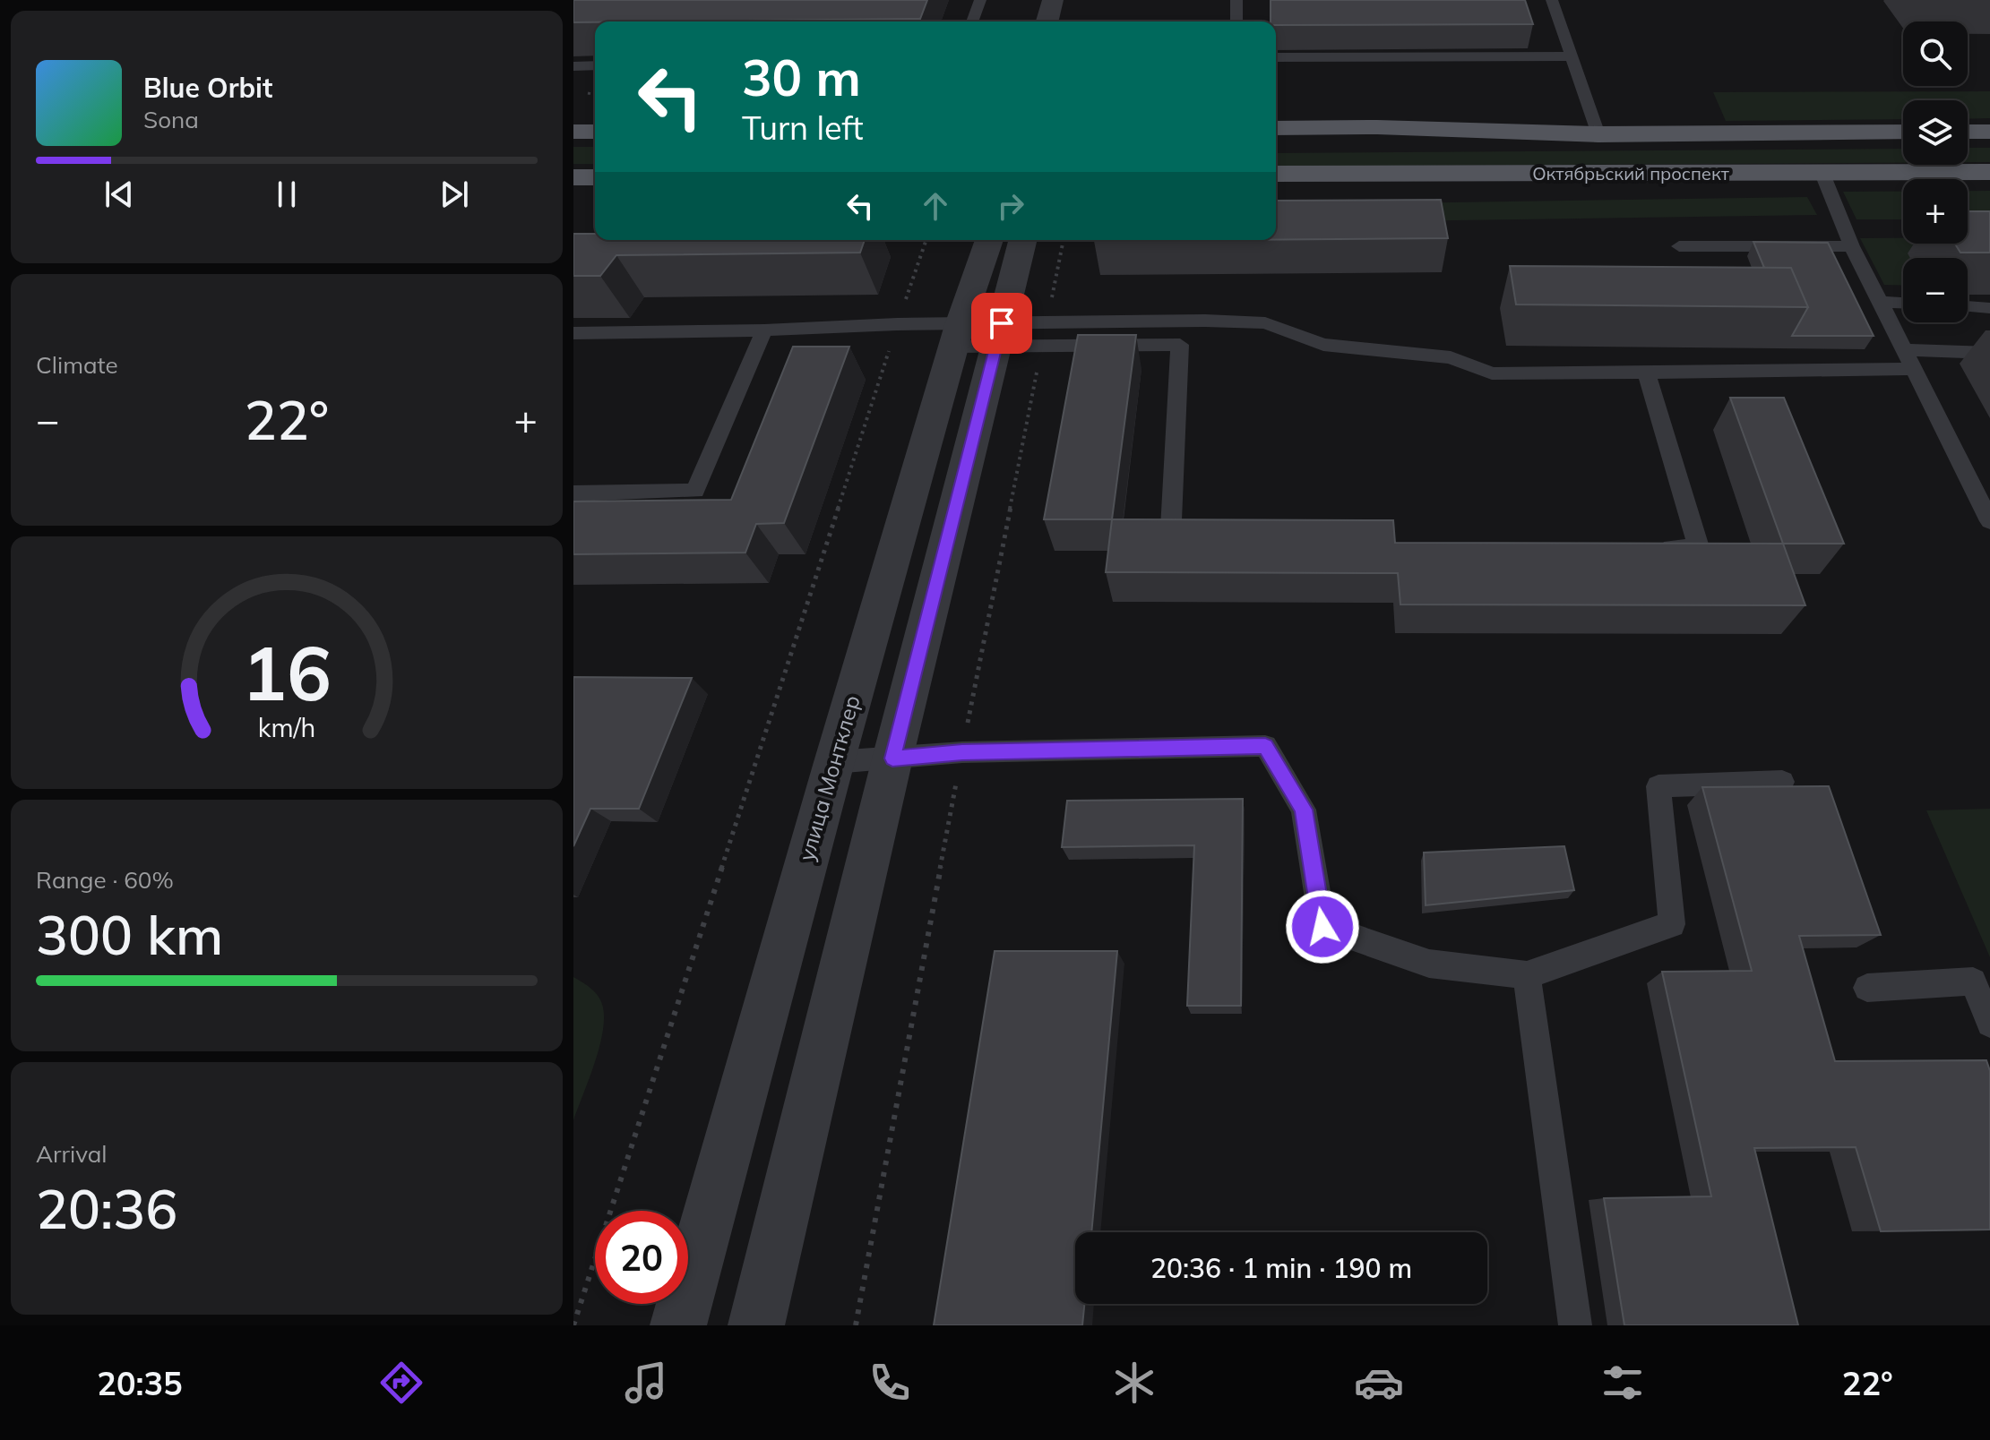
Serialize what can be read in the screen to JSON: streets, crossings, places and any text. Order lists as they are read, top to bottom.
{
  "streets": {
    "main road": ["Октябрьский проспект"],
    "street": ["улица Монтклер"]
  },
  "page": {
    "map_buttons": ["+", "−"],
    "turn": ["30 m", "Turn left"],
    "song": ["Blue Orbit", "Sona"],
    "tile": [
      "Climate",
      ["Range · 60%", "300 km"],
      ["Arrival", "20:36"]
    ],
    "heat": ["−", "22°", "+"],
    "limit": "20",
    "trip": "20:36 · 1 min · 190 m",
    "tabs": ["20:35", "22°"],
    "gauge": ["16", "km/h"]
  }
}
